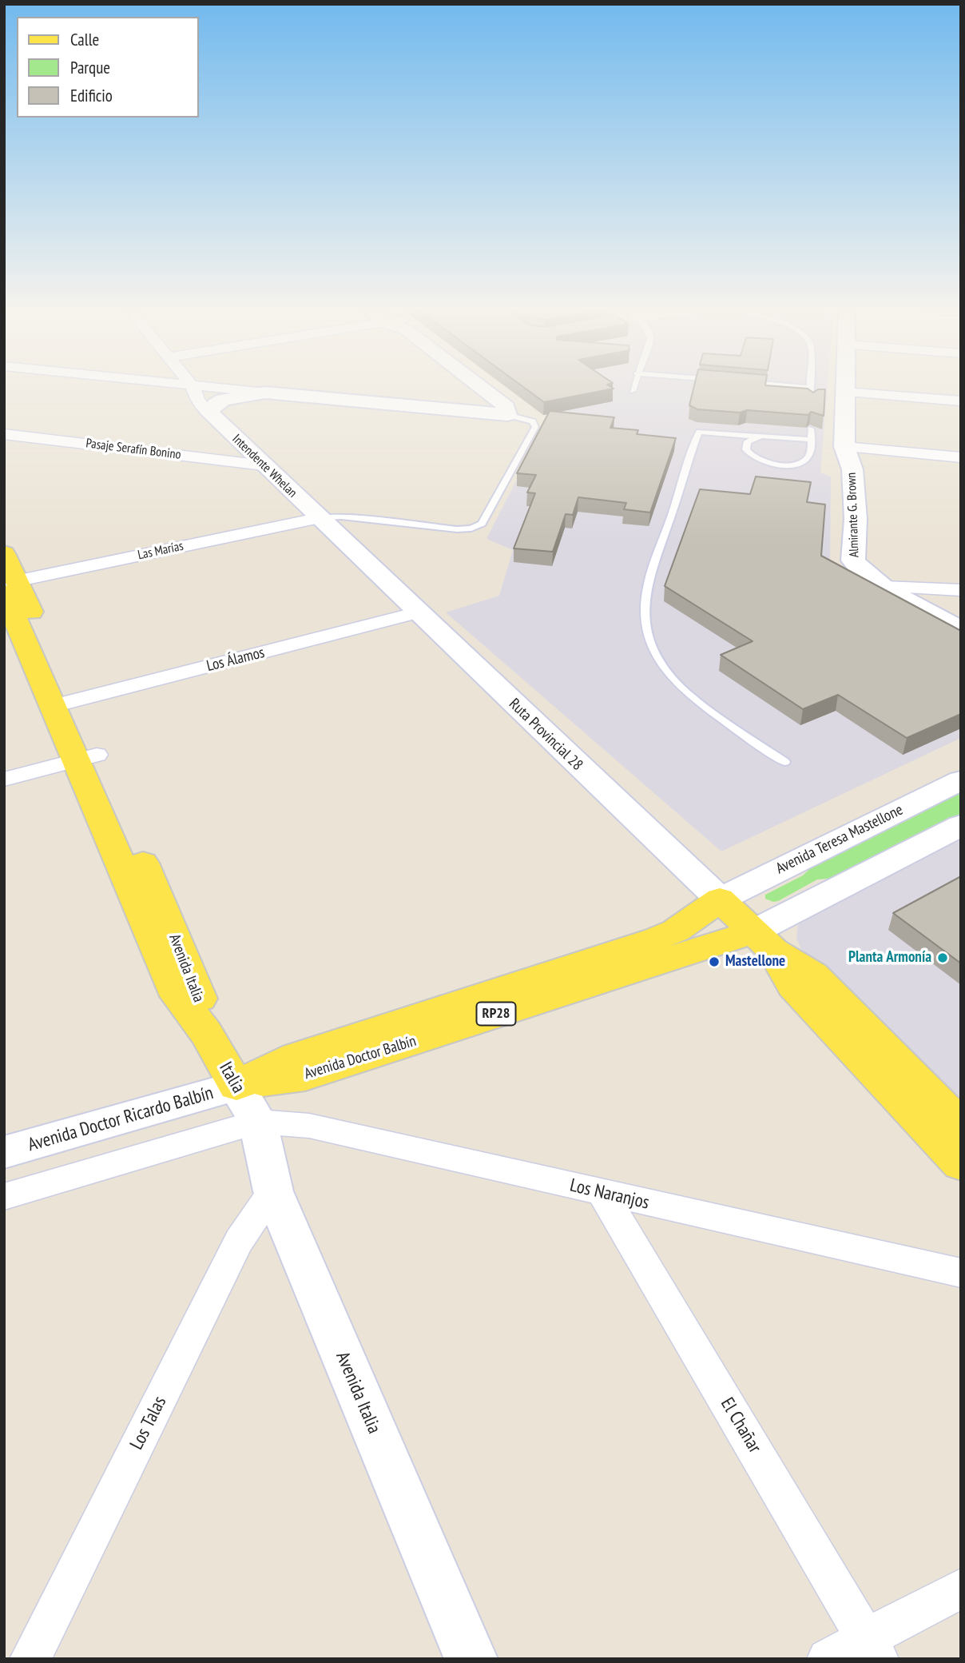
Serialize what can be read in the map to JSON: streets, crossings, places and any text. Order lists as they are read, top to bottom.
{
  "streets": {
    "main road": [
      "Intendente Whelan",
      "Almirante G. Brown",
      "Ruta Provincial 28",
      "Avenida Teresa Mastellone",
      "Avenida Italia",
      "RP28",
      "Avenida Doctor Balbín",
      "Italia",
      "Avenida Doctor Ricardo Balbín"
    ],
    "street": [
      "Pasaje Serafín Bonino",
      "Las Marías",
      "Los Álamos",
      "Los Naranjos",
      "Los Talas",
      "El Chañar"
    ]
  },
  "crossings": [
    ["Pasaje Serafín Bonino", "Intendente Whelan"],
    ["Intendente Whelan", "Las Marías"],
    ["Intendente Whelan", "Ruta Provincial 28"],
    ["Las Marías", "Ruta Provincial 28"],
    ["Las Marías", "Avenida Italia"],
    ["Los Álamos", "Ruta Provincial 28"],
    ["Los Álamos", "Avenida Italia"],
    ["Ruta Provincial 28", "Avenida Teresa Mastellone"],
    ["Ruta Provincial 28", "Avenida Doctor Balbín"],
    ["Avenida Teresa Mastellone", "Avenida Doctor Balbín"],
    ["Avenida Italia", "Avenida Doctor Balbín"],
    ["Avenida Italia", "Italia"],
    ["Avenida Italia", "Avenida Doctor Ricardo Balbín"],
    ["Avenida Italia", "Los Naranjos"],
    ["Avenida Italia", "Los Talas"],
    ["Avenida Doctor Balbín", "Italia"],
    ["Avenida Doctor Balbín", "Avenida Doctor Ricardo Balbín"],
    ["Avenida Doctor Balbín", "Los Naranjos"],
    ["Italia", "Avenida Doctor Ricardo Balbín"],
    ["Italia", "Los Naranjos"],
    ["Avenida Doctor Ricardo Balbín", "Los Naranjos"],
    ["Los Naranjos", "El Chañar"]
  ],
  "places": ["Planta Armonía", "Mastellone"],
  "legend": ["Calle", "Parque", "Edificio"]
}
